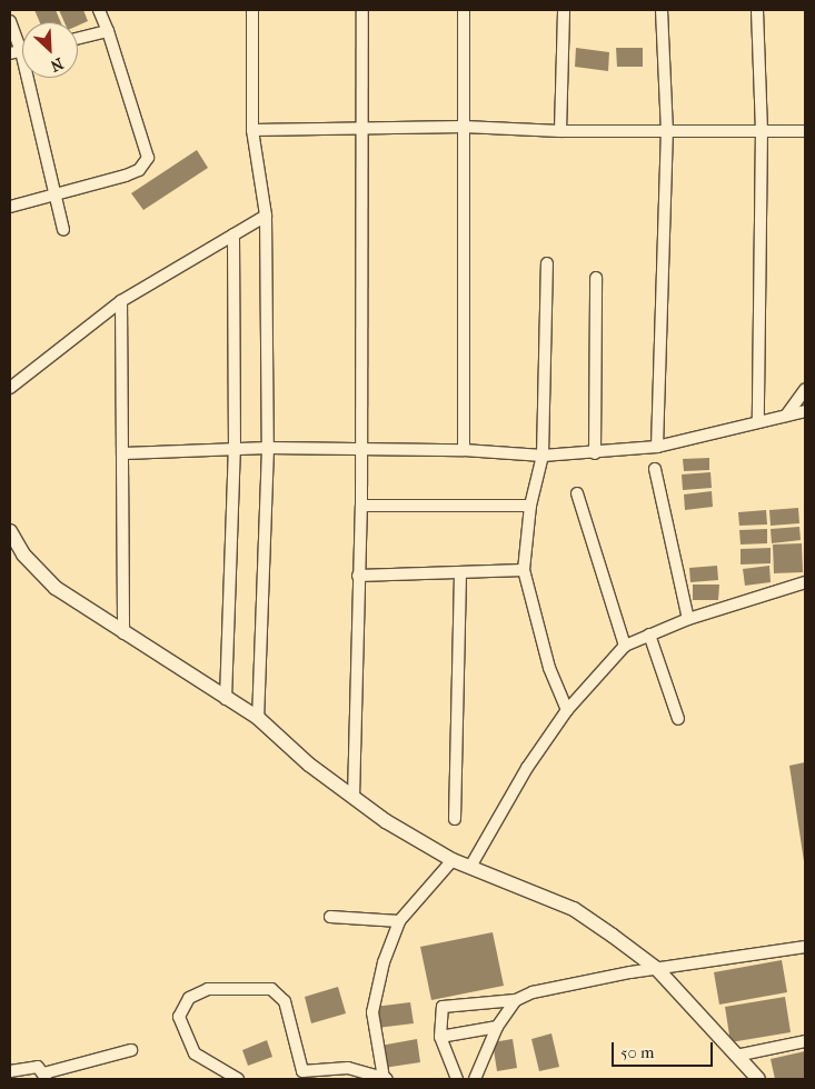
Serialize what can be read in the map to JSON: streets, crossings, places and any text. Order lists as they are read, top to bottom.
{
  "scale_bar": "50 m",
  "north": "bottom right"
}
